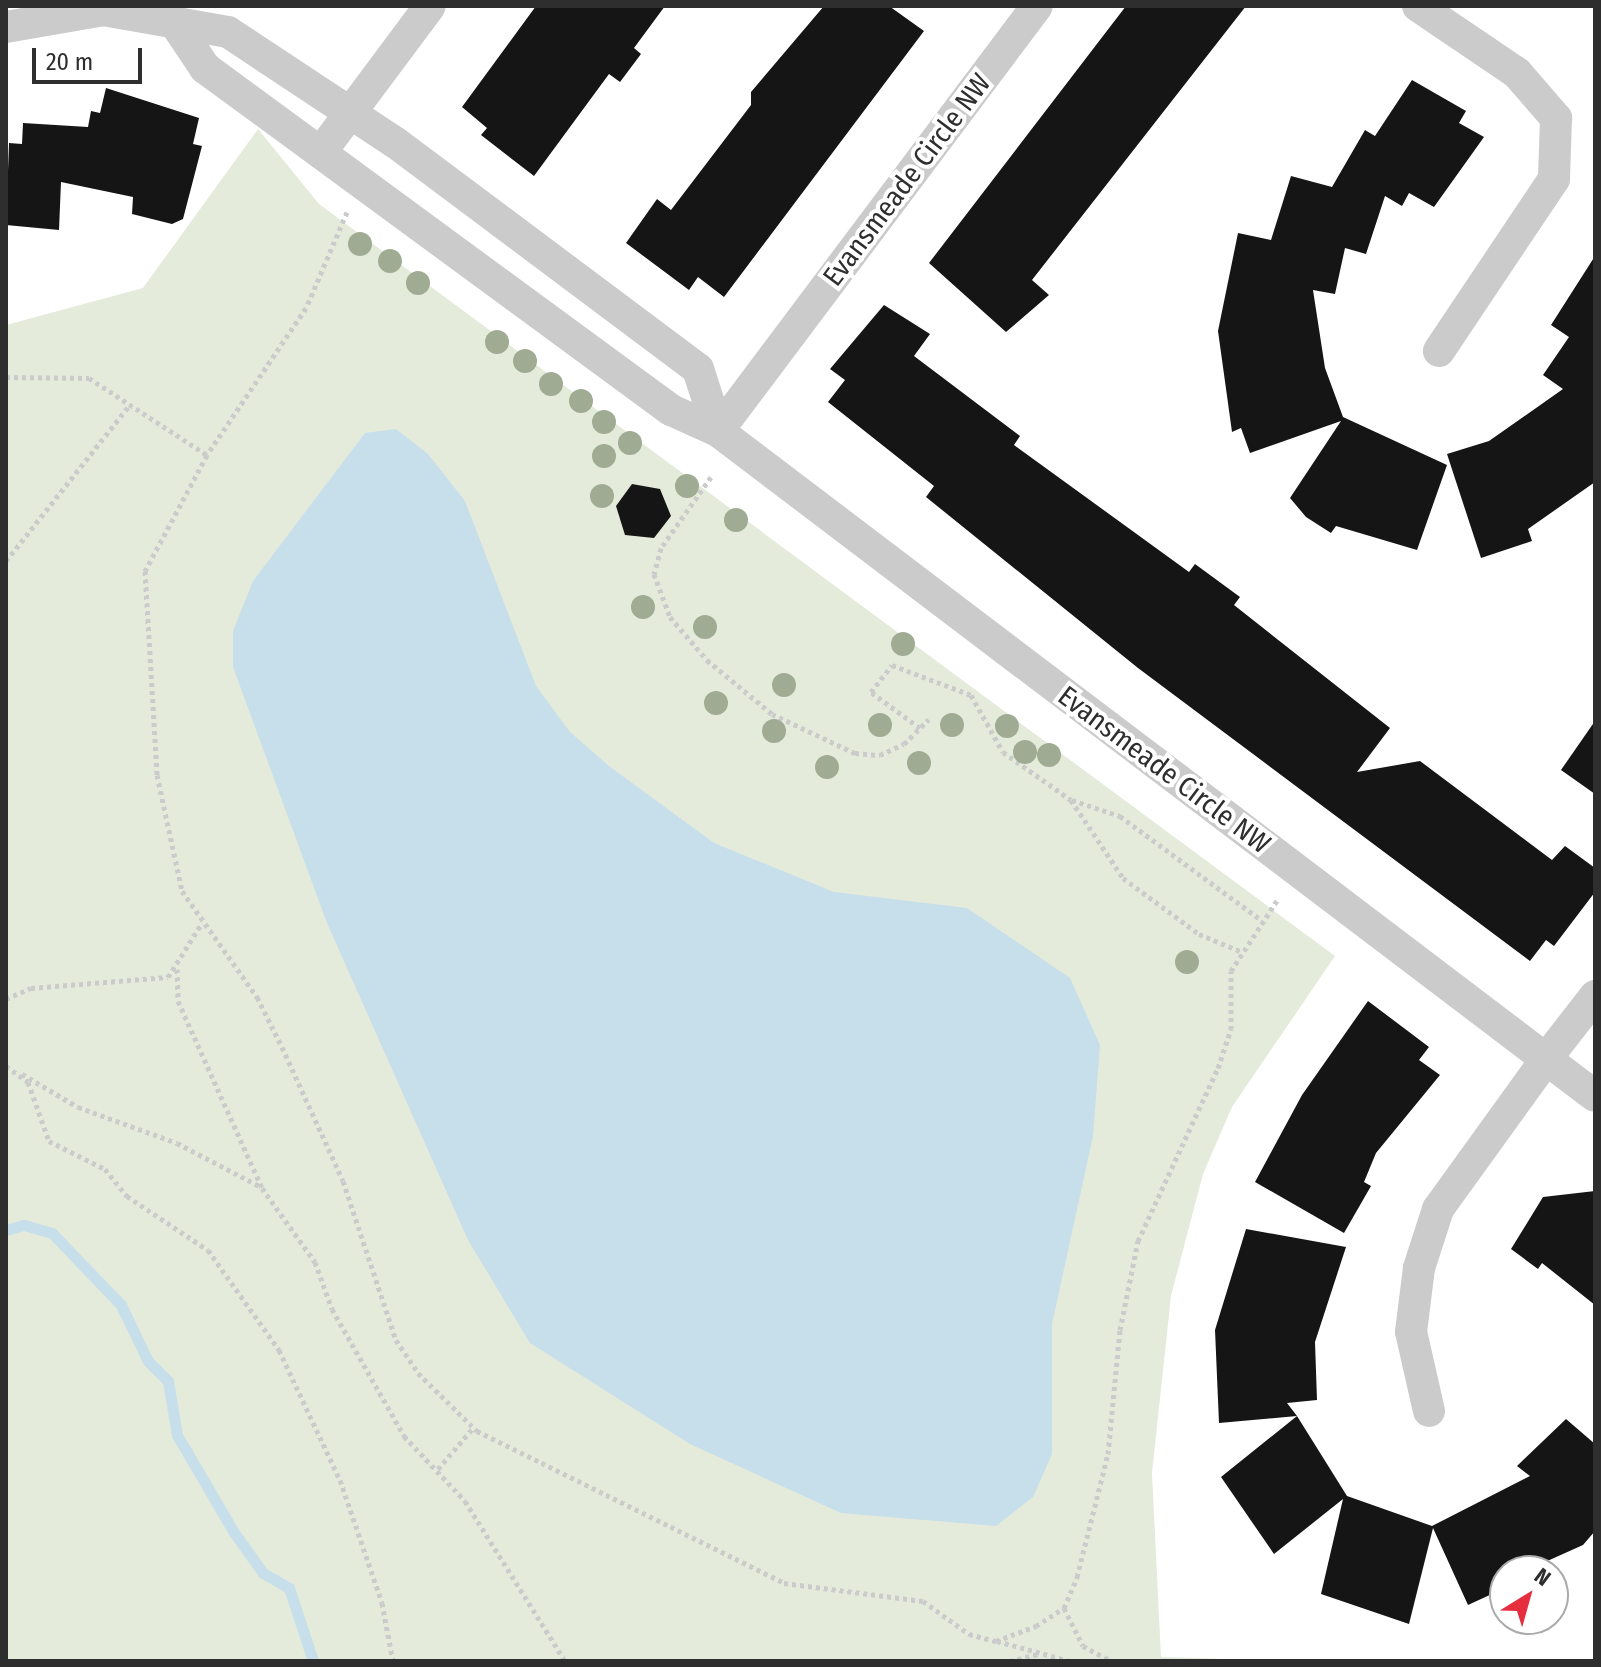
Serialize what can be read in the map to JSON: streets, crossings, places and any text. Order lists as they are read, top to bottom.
{
  "streets": {
    "street": ["Evansmeade Circle NW"]
  },
  "scale_bar": "20 m",
  "north": "top right"
}
